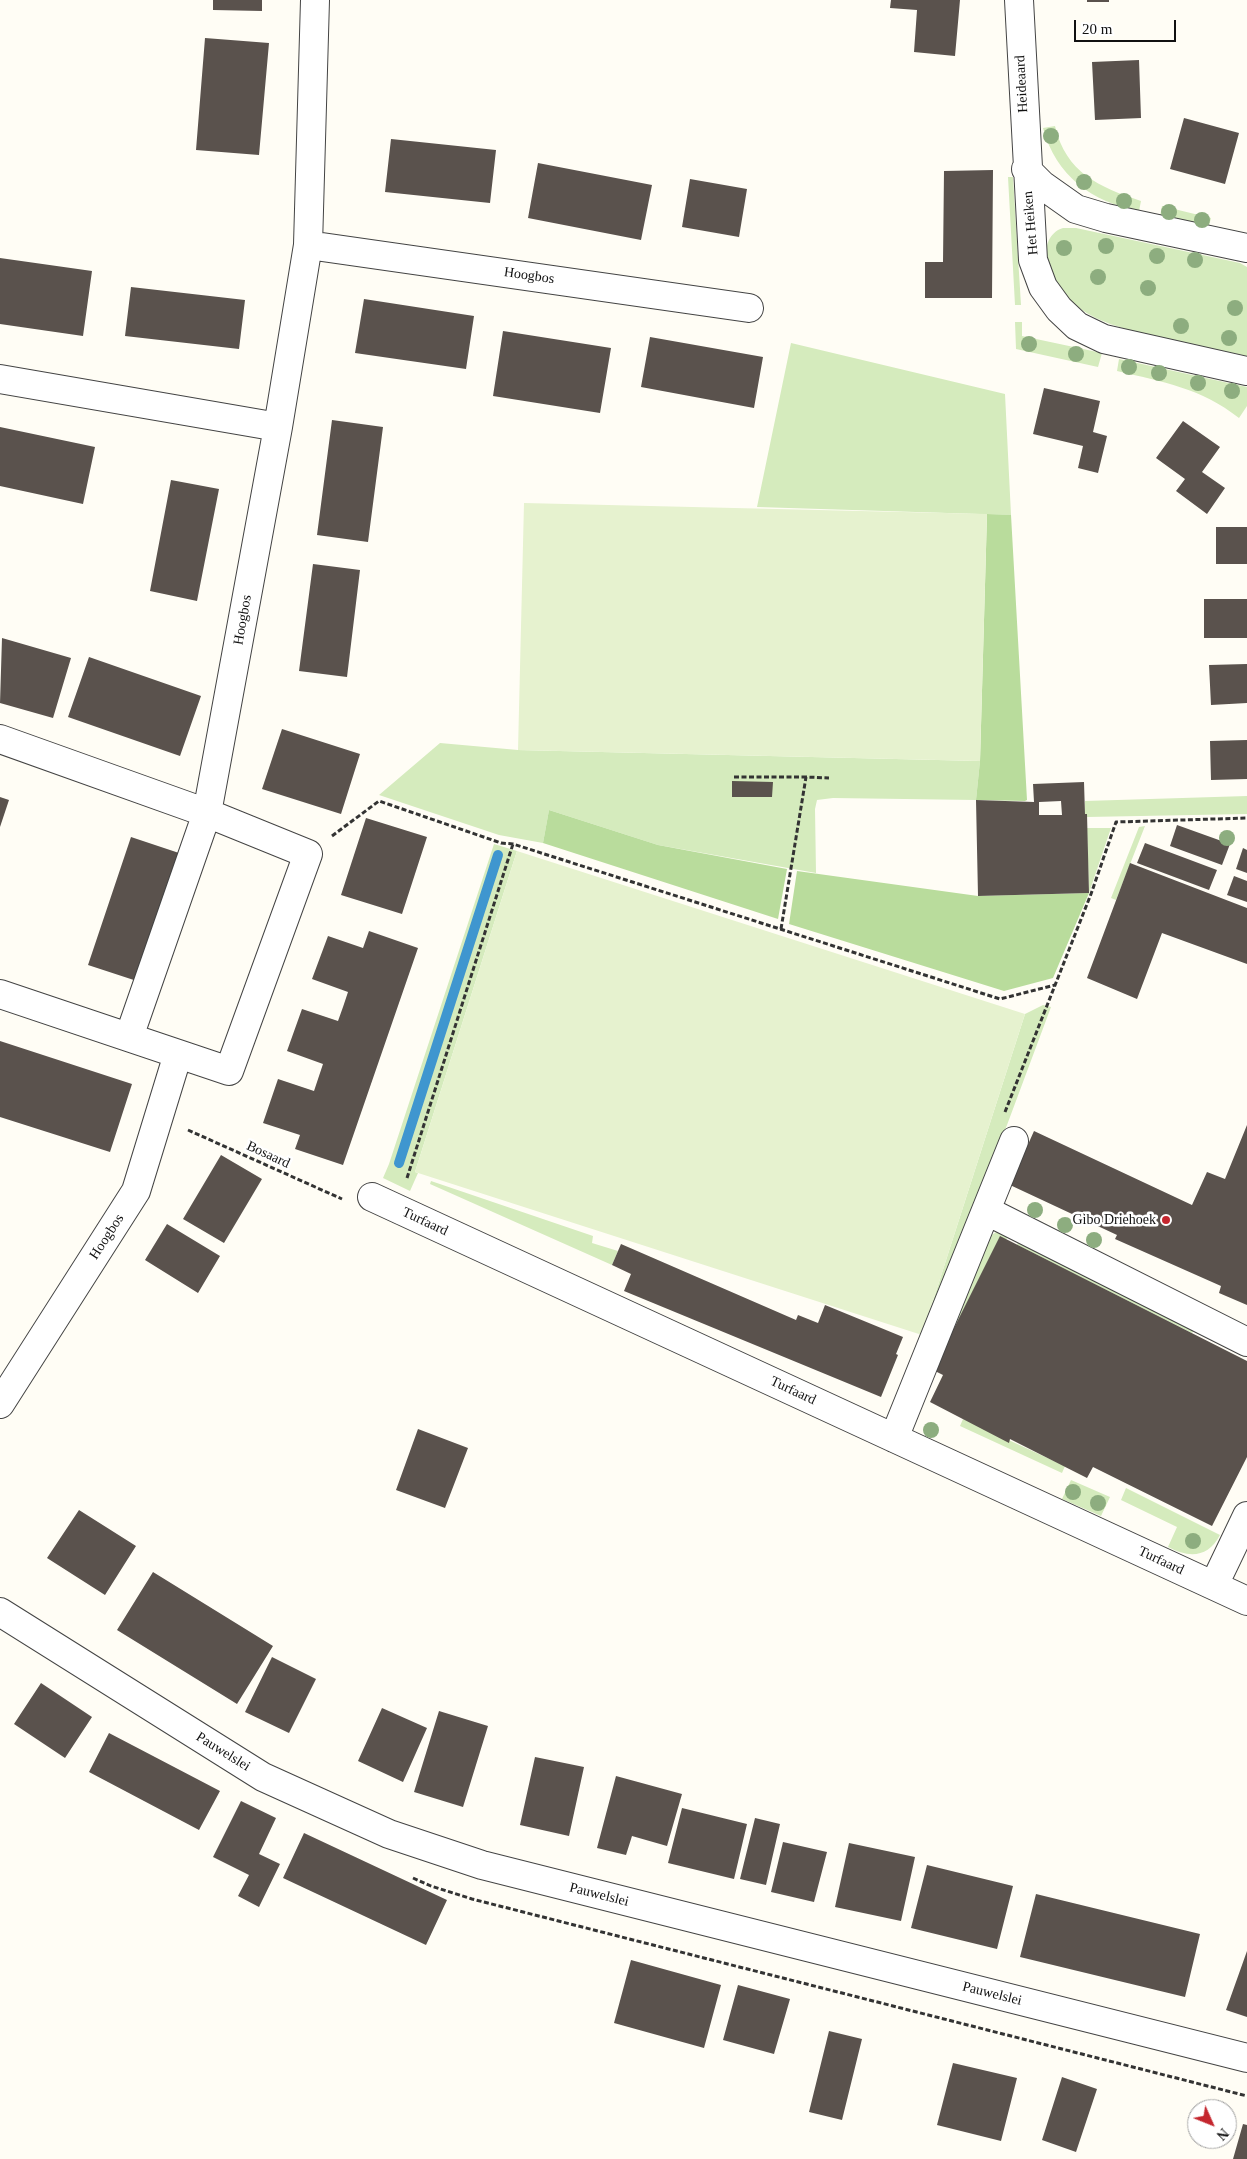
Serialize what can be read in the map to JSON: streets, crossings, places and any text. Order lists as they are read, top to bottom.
{
  "streets": {
    "street": [
      "Heideaard",
      "Het Heiken",
      "Hoogbos",
      "Turfaard",
      "Pauwelslei"
    ],
    "path": ["Bosaard"]
  },
  "crossings": [
    ["Heideaard", "Het Heiken"],
    ["Hoogbos", "Bosaard"],
    ["Bosaard", "Turfaard"]
  ],
  "places": ["Gibo Driehoek"],
  "scale_bar": "20 m",
  "north": "bottom right"
}
